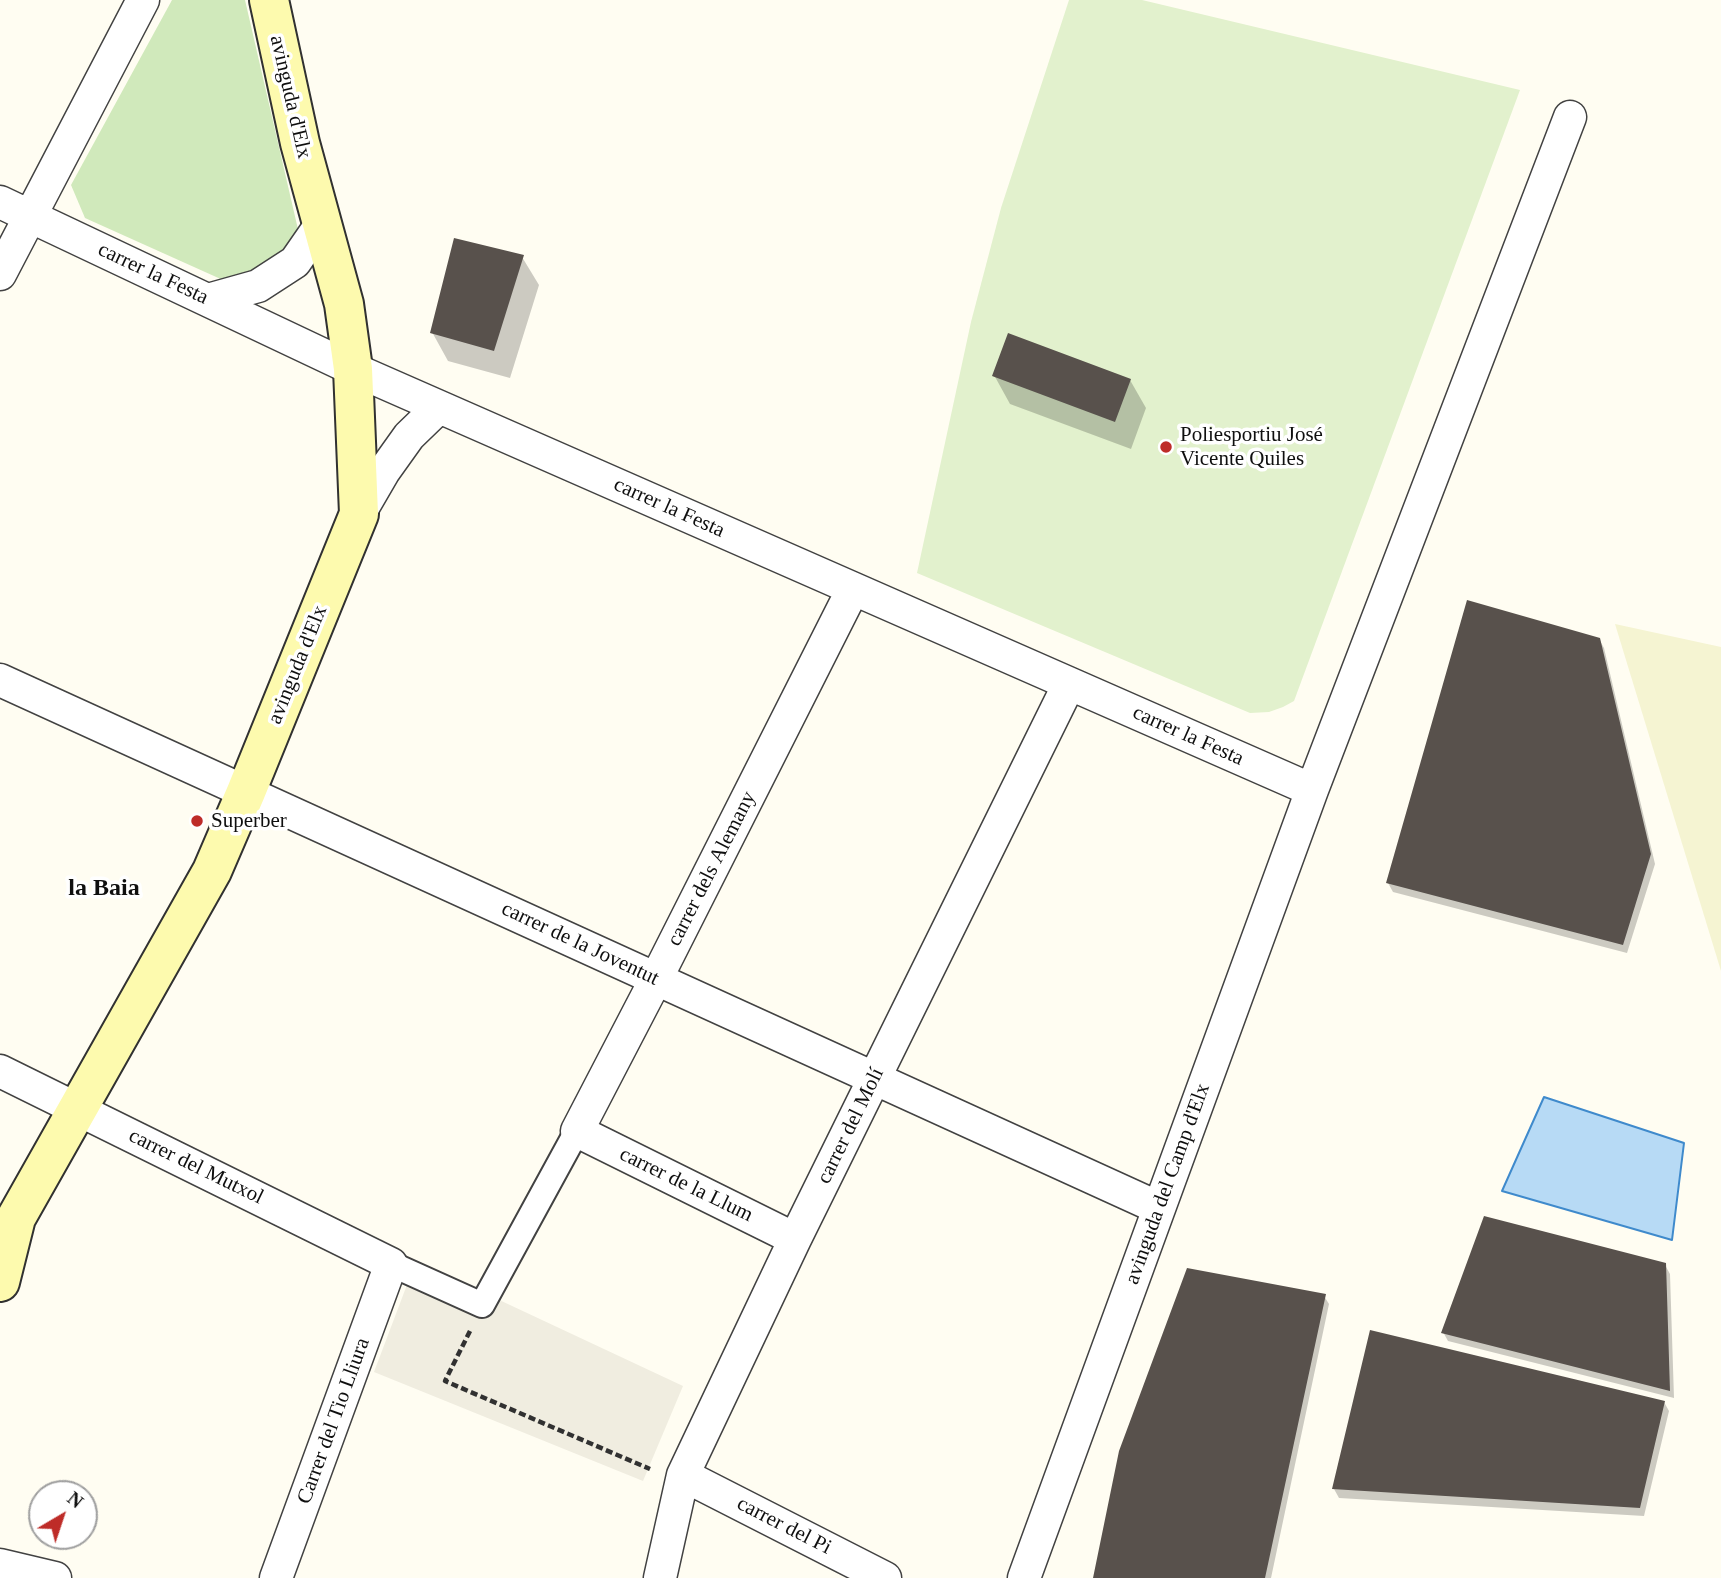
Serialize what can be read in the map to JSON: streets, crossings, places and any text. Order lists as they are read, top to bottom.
{
  "streets": {
    "main road": ["avinguda d'Elx"],
    "street": [
      "carrer la Festa",
      "carrer dels Alemany",
      "carrer de la Joventut",
      "carrer del Molí",
      "carrer del Mutxol",
      "avinguda del Camp d'Elx",
      "carrer de la Llum",
      "Carrer del Tio Lliura",
      "carrer del Pi"
    ]
  },
  "crossings": [
    ["avinguda d'Elx", "carrer la Festa"],
    ["avinguda d'Elx", "carrer de la Joventut"],
    ["avinguda d'Elx", "carrer del Mutxol"],
    ["carrer la Festa", "carrer dels Alemany"],
    ["carrer la Festa", "carrer del Molí"],
    ["carrer la Festa", "avinguda del Camp d'Elx"],
    ["carrer dels Alemany", "carrer de la Joventut"],
    ["carrer dels Alemany", "carrer de la Llum"],
    ["carrer de la Joventut", "carrer del Molí"],
    ["carrer de la Joventut", "avinguda del Camp d'Elx"],
    ["carrer del Molí", "carrer de la Llum"],
    ["carrer del Molí", "carrer del Pi"],
    ["carrer del Mutxol", "Carrer del Tio Lliura"]
  ],
  "districts": ["la Baia"],
  "places": ["Poliesportiu José Vicente Quiles", "Superber"],
  "north": "top right"
}
